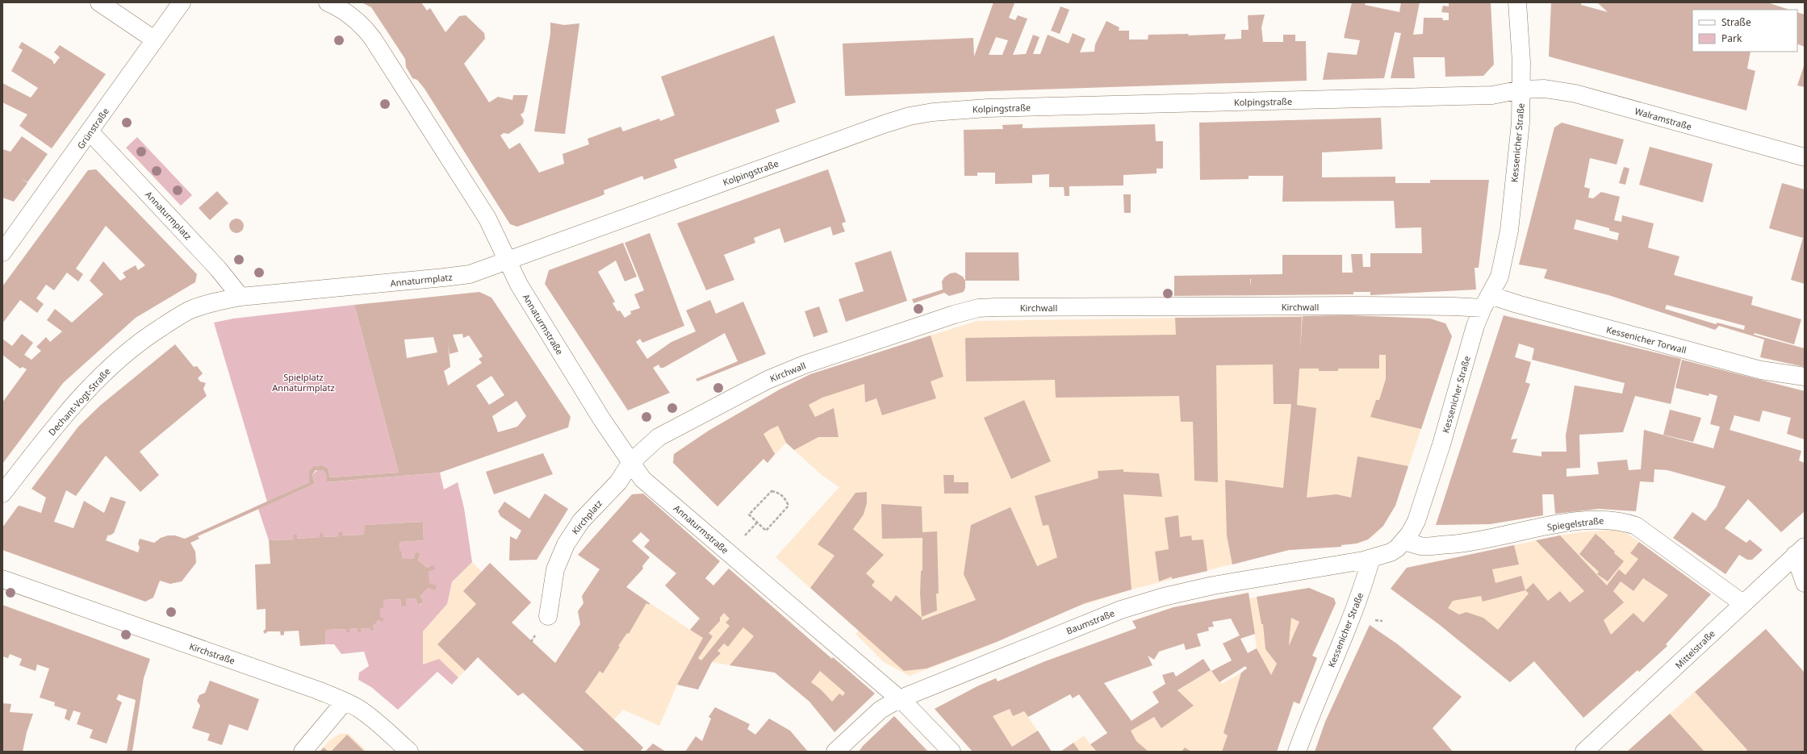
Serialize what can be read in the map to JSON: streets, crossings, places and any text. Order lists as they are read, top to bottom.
{
  "streets": {
    "street": [
      "Kolpingstraße",
      "Walramstraße",
      "Grünstraße",
      "Kessenicher Straße",
      "Annaturmplatz",
      "Kirchwall",
      "Annaturmstraße",
      "Kessenicher Torwall",
      "Dechant-Vogt-Straße",
      "Kirchplatz",
      "Spiegelstraße",
      "Baumstraße",
      "Mittelstraße",
      "Kirchstraße"
    ]
  },
  "crossings": [
    ["Kolpingstraße", "Walramstraße"],
    ["Kolpingstraße", "Kessenicher Straße"],
    ["Kolpingstraße", "Annaturmplatz"],
    ["Kolpingstraße", "Annaturmstraße"],
    ["Walramstraße", "Kessenicher Straße"],
    ["Grünstraße", "Annaturmplatz"],
    ["Kessenicher Straße", "Kirchwall"],
    ["Kessenicher Straße", "Kessenicher Torwall"],
    ["Kessenicher Straße", "Spiegelstraße"],
    ["Kessenicher Straße", "Baumstraße"],
    ["Annaturmplatz", "Annaturmstraße"],
    ["Annaturmplatz", "Dechant-Vogt-Straße"],
    ["Kirchwall", "Annaturmstraße"],
    ["Kirchwall", "Kessenicher Torwall"],
    ["Kirchwall", "Kirchplatz"],
    ["Annaturmstraße", "Kirchplatz"],
    ["Annaturmstraße", "Baumstraße"],
    ["Spiegelstraße", "Mittelstraße"]
  ],
  "parks": ["Spielplatz Annaturmplatz"],
  "legend": ["Straße", "Park"]
}
